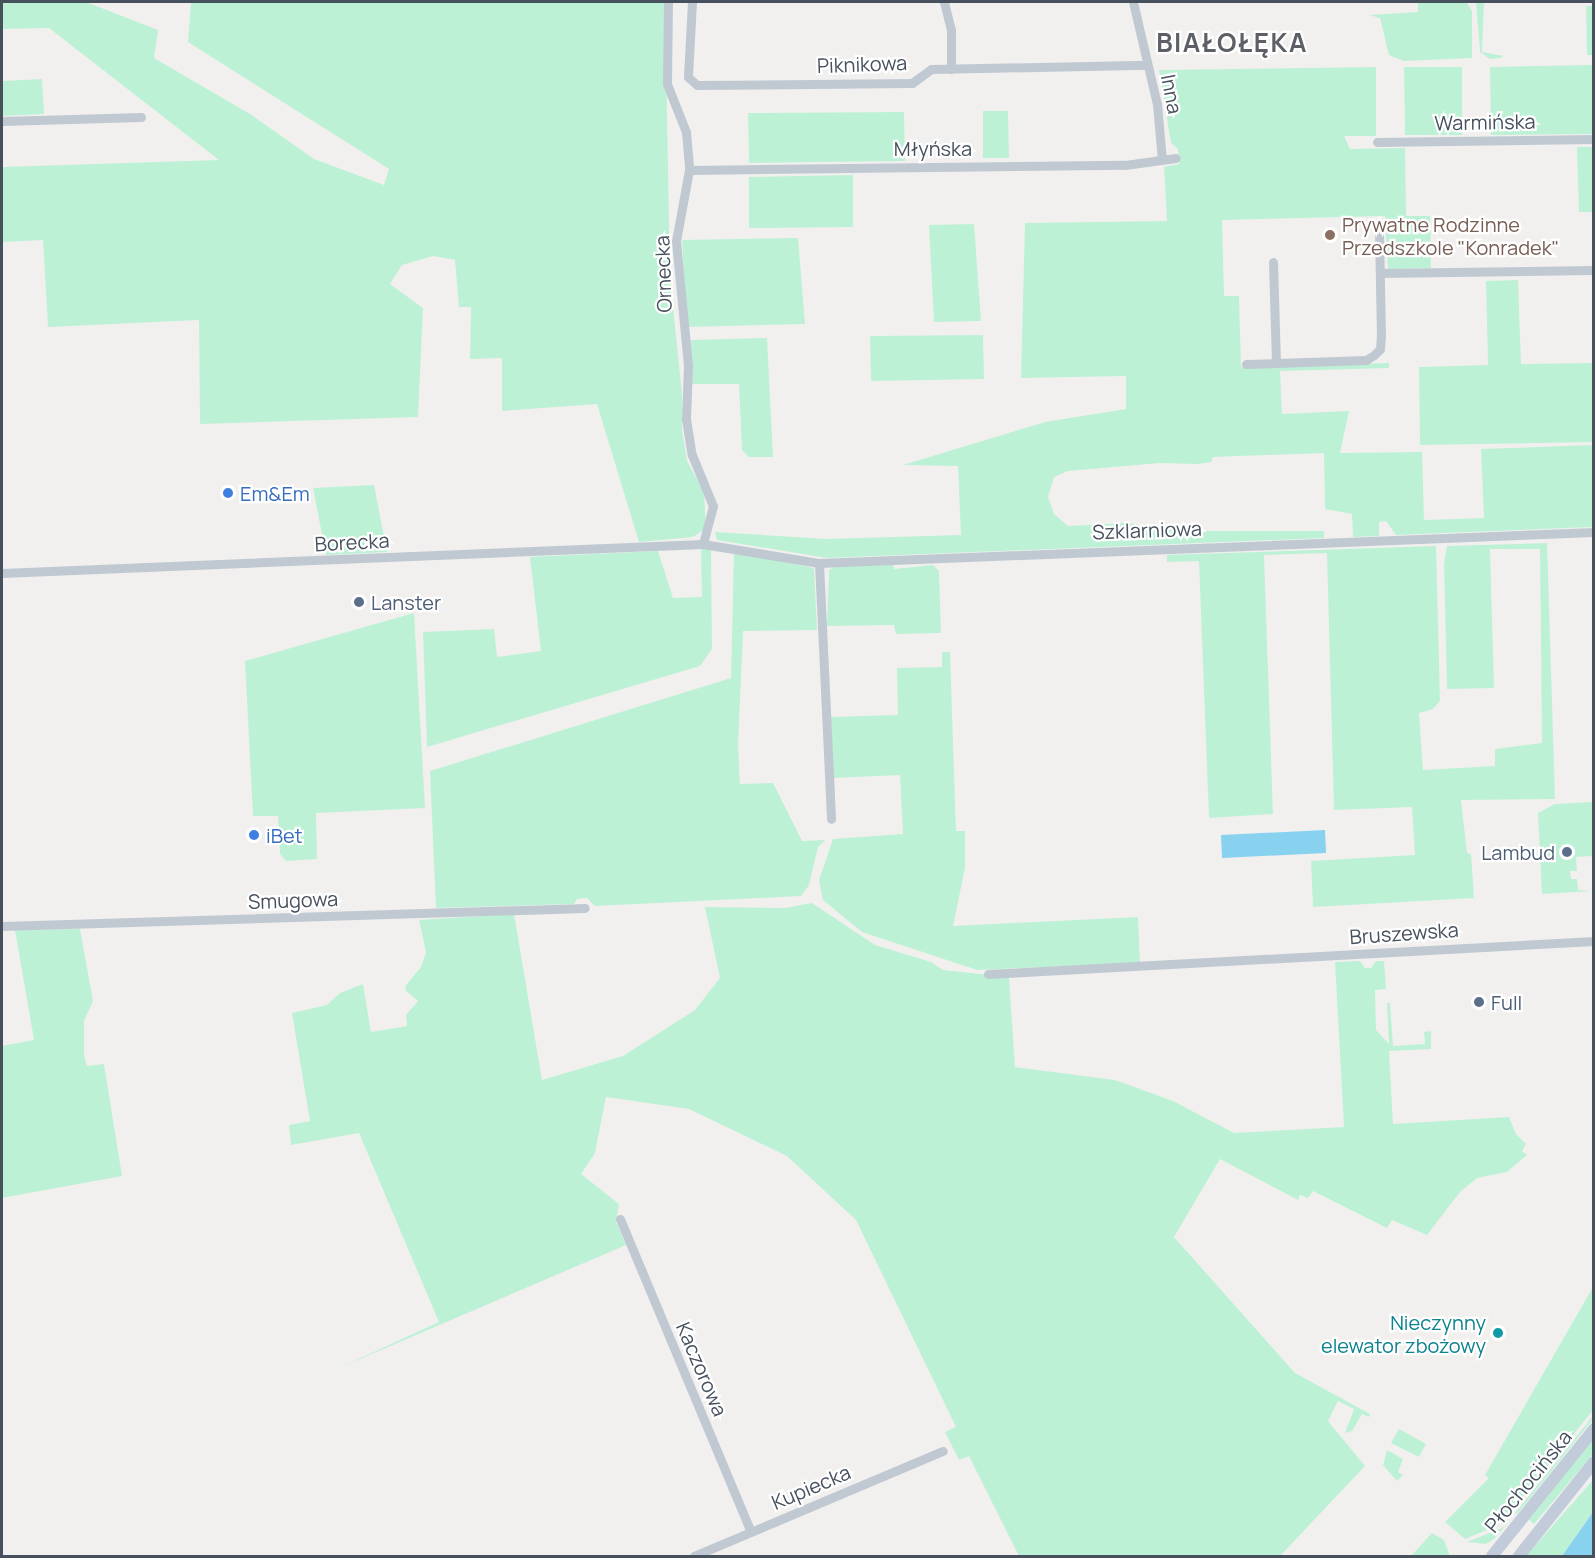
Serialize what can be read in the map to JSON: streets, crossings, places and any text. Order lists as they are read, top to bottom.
{
  "streets": {
    "main road": ["Płochocińska"],
    "street": [
      "Piknikowa",
      "Inna",
      "Warmińska",
      "Młyńska",
      "Ornecka",
      "Szklarniowa",
      "Borecka",
      "Smugowa",
      "Bruszewska",
      "Kaczorowa",
      "Kupiecka"
    ]
  },
  "crossings": [
    ["Piknikowa", "Inna"],
    ["Inna", "Młyńska"],
    ["Młyńska", "Ornecka"],
    ["Ornecka", "Szklarniowa"],
    ["Ornecka", "Borecka"],
    ["Szklarniowa", "Borecka"],
    ["Kaczorowa", "Kupiecka"]
  ],
  "districts": ["BIAŁOŁĘKA"],
  "places": [
    "Prywatne Rodzinne Przedszkole \"Konradek\"",
    "Em&Em",
    "Lanster",
    "iBet",
    "Lambud",
    "Full",
    "Nieczynny elewator zbożowy"
  ]
}
